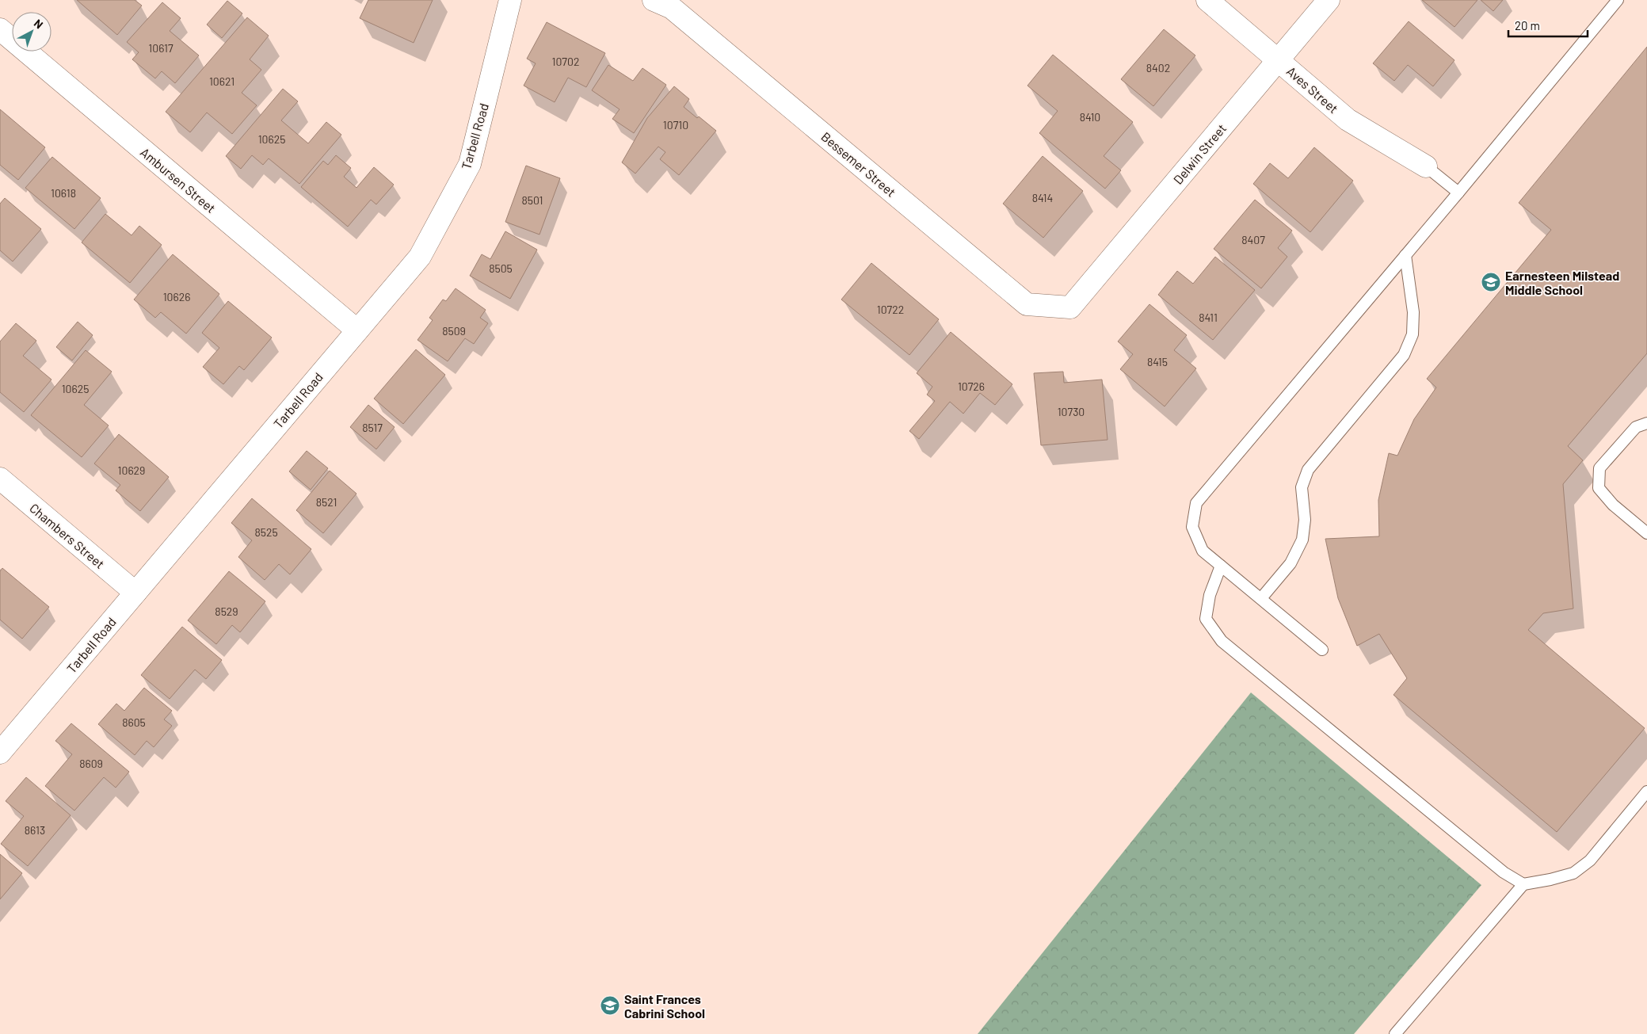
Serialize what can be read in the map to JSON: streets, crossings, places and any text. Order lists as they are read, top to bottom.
{
  "streets": {
    "street": [
      "Aves Street",
      "Tarbell Road",
      "Delwin Street",
      "Bessemer Street",
      "Ambursen Street",
      "Chambers Street"
    ]
  },
  "crossings": [
    ["Aves Street", "Delwin Street"],
    ["Tarbell Road", "Ambursen Street"],
    ["Tarbell Road", "Chambers Street"],
    ["Delwin Street", "Bessemer Street"]
  ],
  "places": {
    "school or university": ["Earnesteen Milstead Middle School", "Saint Frances Cabrini School"]
  },
  "house_numbers": [
    "10617",
    "10702",
    "8402",
    "10621",
    "8410",
    "10710",
    "10625",
    "10618",
    "8414",
    "8501",
    "8407",
    "8505",
    "10626",
    "10722",
    "8411",
    "8509",
    "8415",
    "10726",
    "10625",
    "10730",
    "8517",
    "10629",
    "8521",
    "8525",
    "8529",
    "8605",
    "8609",
    "8613"
  ],
  "scale_bar": "20 m",
  "north": "top right"
}
